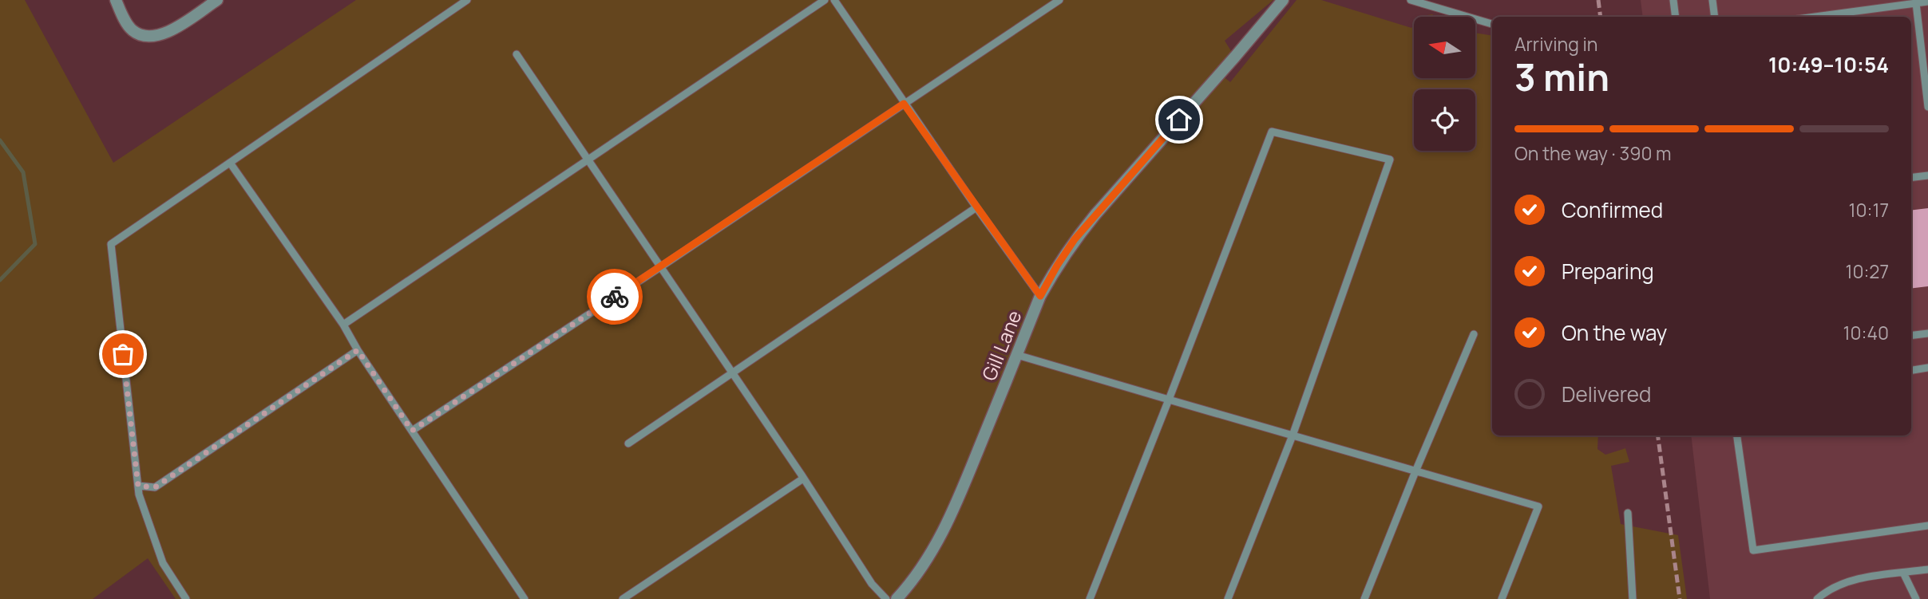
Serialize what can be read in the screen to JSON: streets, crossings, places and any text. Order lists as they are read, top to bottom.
{
  "streets": {
    "street": ["Gill Lane"]
  },
  "north": "left",
  "page": {
    "heading": ["3 min", "Arriving in", "10:49–10:54"],
    "bar": "On the way · 390 m",
    "list": [
      ["Confirmed", "10:17"],
      ["Preparing", "10:27"],
      ["On the way", "10:40"],
      "Delivered"
    ]
  }
}
